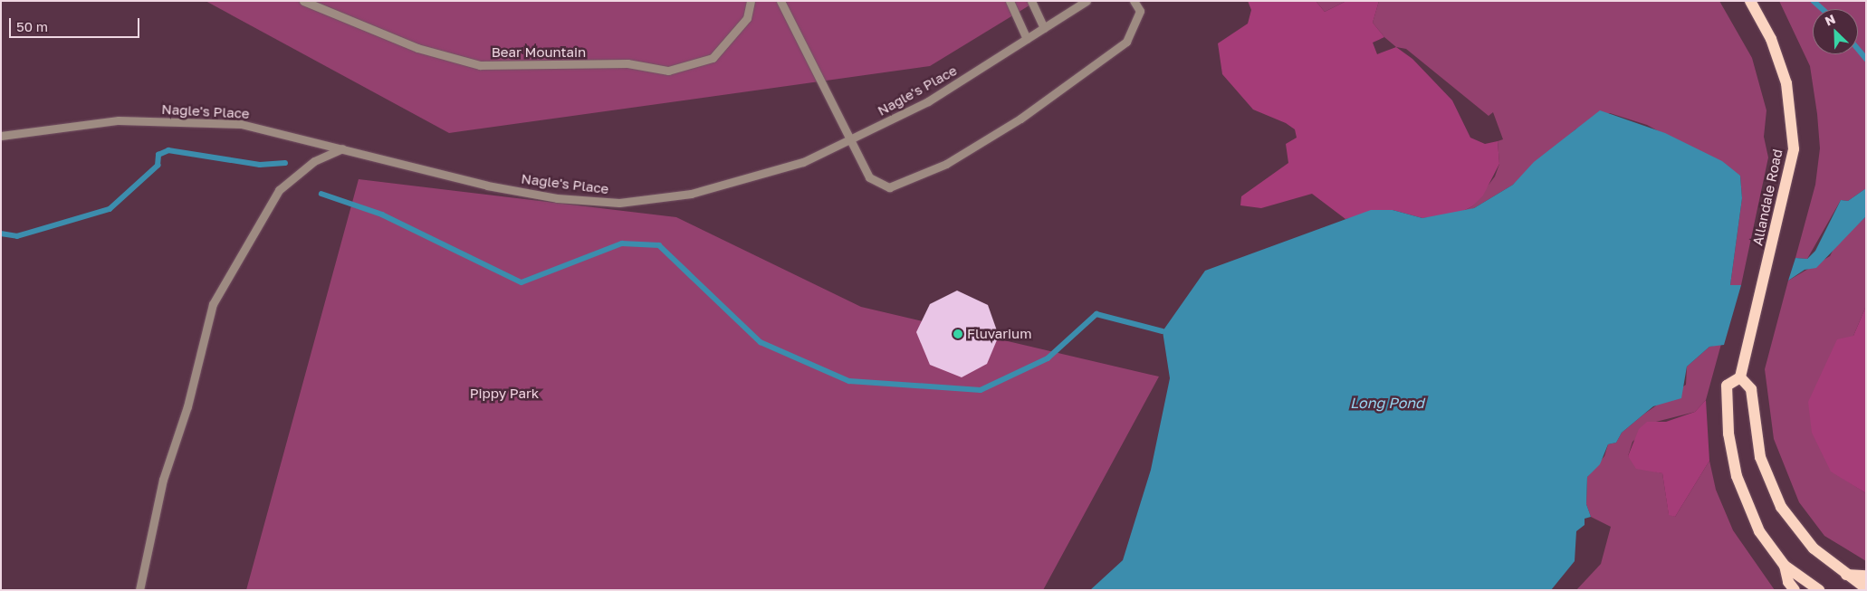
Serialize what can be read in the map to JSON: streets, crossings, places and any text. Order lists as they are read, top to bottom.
{
  "streets": {
    "main road": ["Allandale Road"],
    "street": ["Bear Mountain", "Nagle's Place"]
  },
  "water": ["Long Pond"],
  "parks": ["Pippy Park"],
  "places": ["Fluvarium"],
  "scale_bar": "50 m",
  "north": "top left"
}
